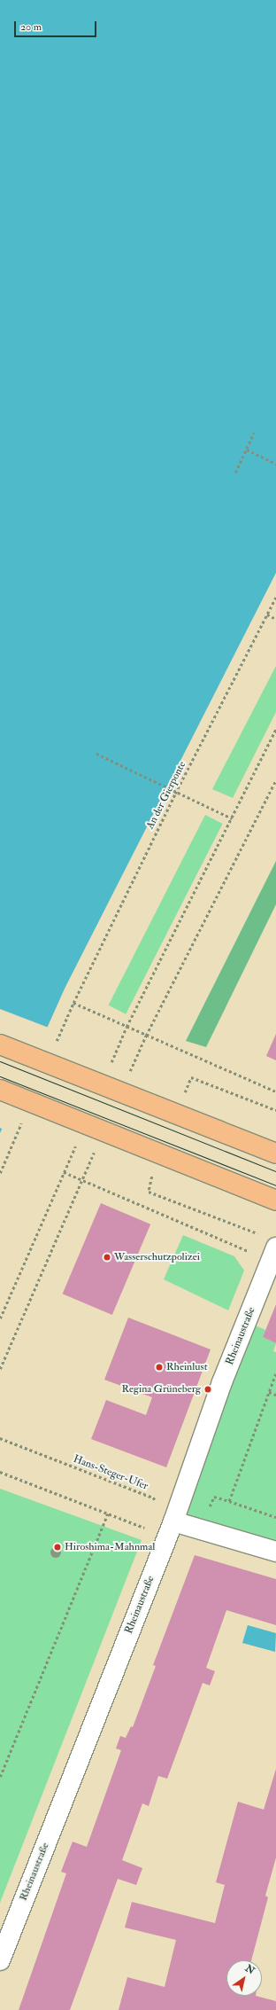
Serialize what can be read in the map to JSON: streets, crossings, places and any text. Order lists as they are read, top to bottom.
{
  "streets": {
    "street": ["Rheinaustraße"],
    "path": ["An der Gierponte", "Hans-Steger-Ufer"]
  },
  "crossings": [
    ["Rheinaustraße", "Hans-Steger-Ufer"]
  ],
  "places": [
    "Wasserschutzpolizei",
    "Rheinlust",
    "Regina Grüneberg",
    "Hiroshima-Mahnmal"
  ],
  "scale_bar": "20 m",
  "north": "top right"
}
